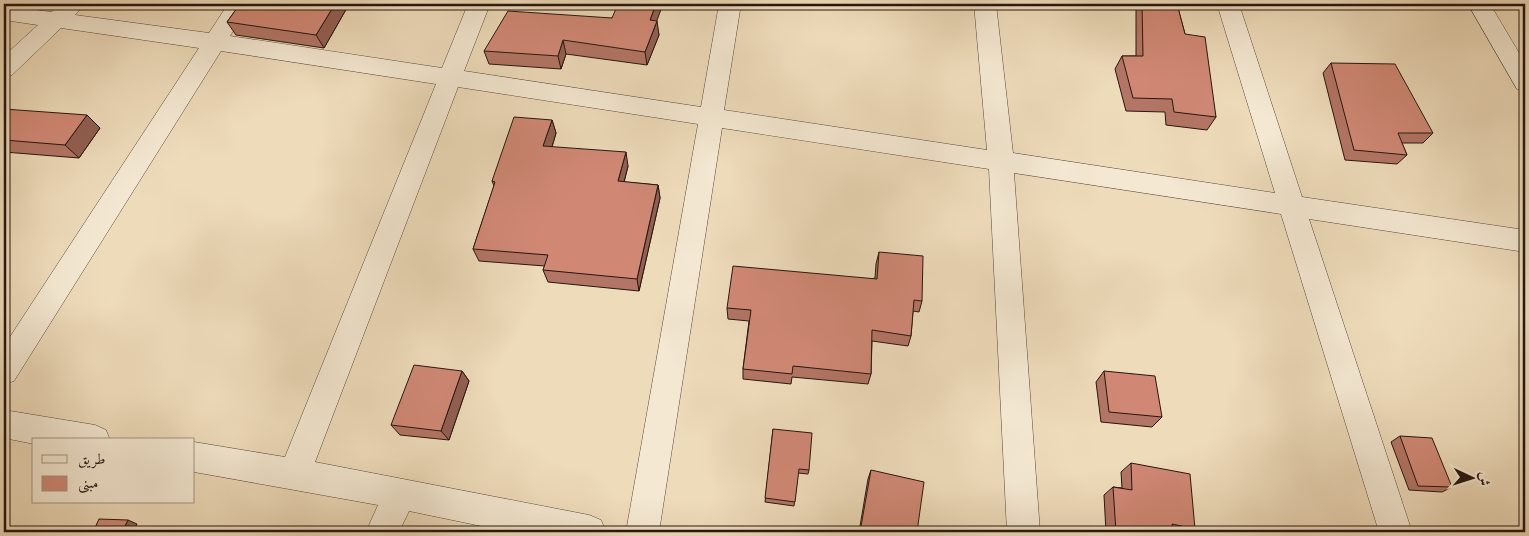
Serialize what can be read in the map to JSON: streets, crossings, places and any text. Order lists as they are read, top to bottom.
{
  "legend": ["طريق", "مبنى"],
  "north": "right"
}
